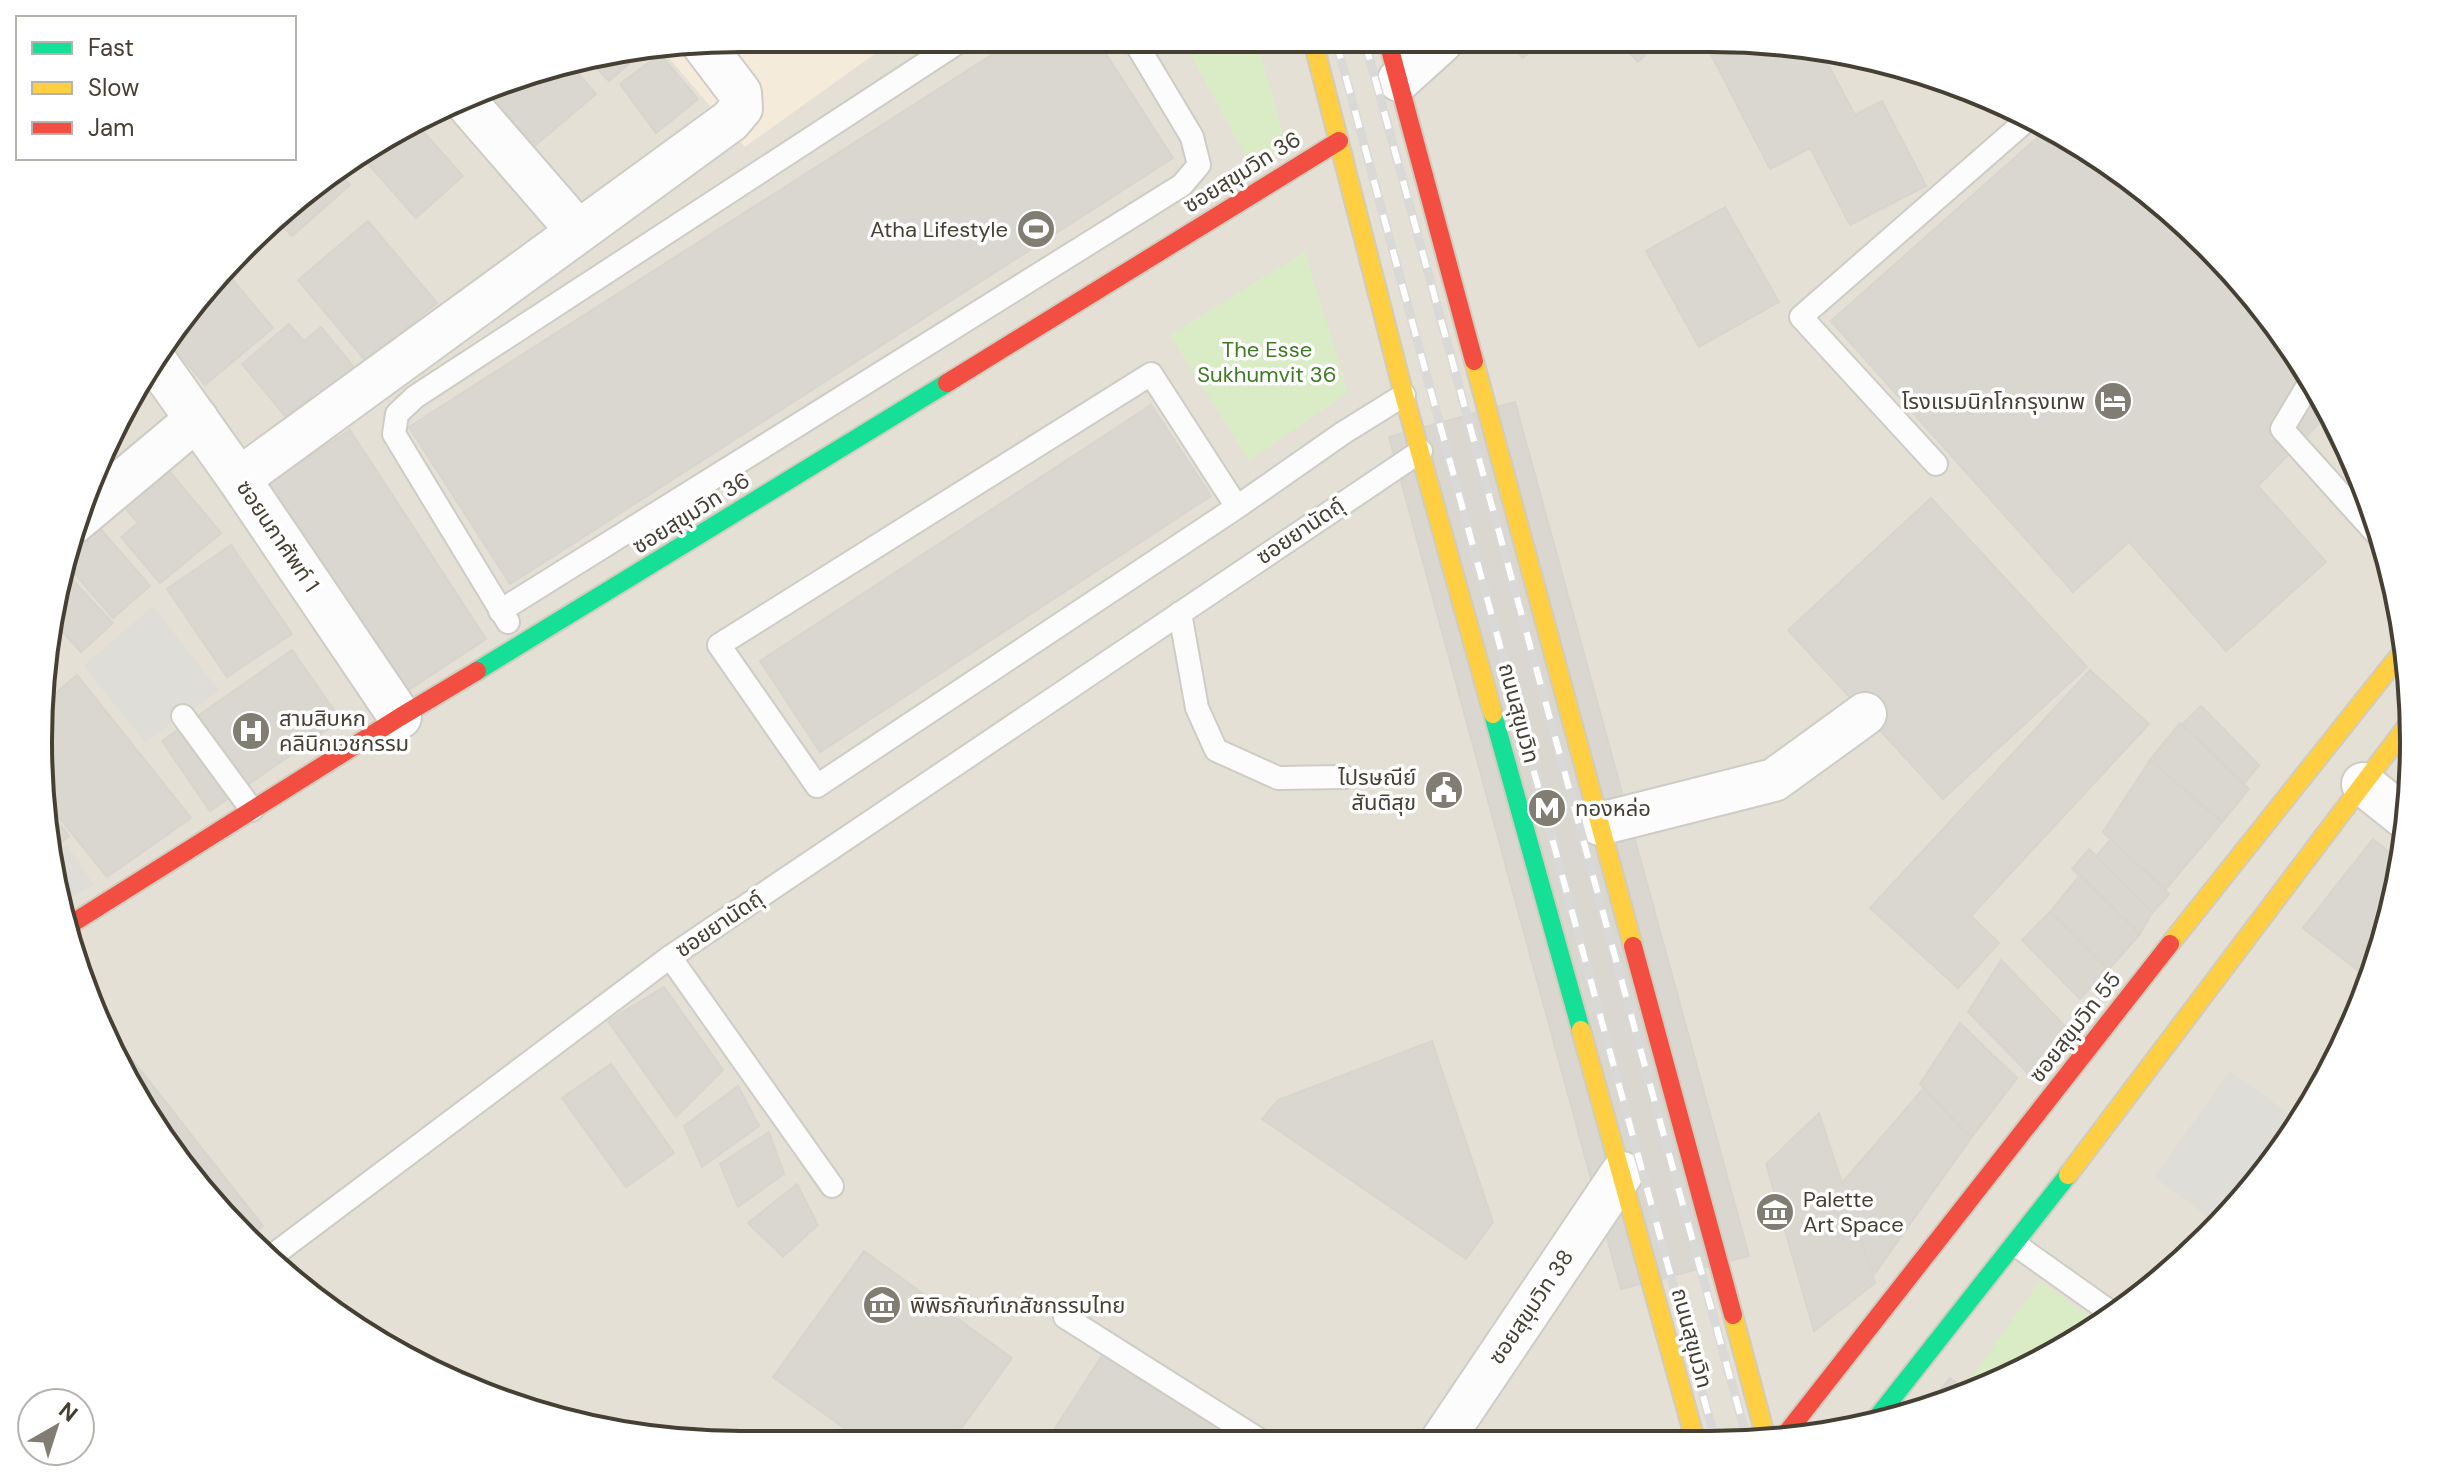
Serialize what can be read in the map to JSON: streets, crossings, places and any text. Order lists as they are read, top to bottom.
{
  "streets": {
    "main road": ["ซอยสุขุมวิท 36", "ถนนสุขุมวิท", "ซอยสุขุมวิท 55"],
    "street": ["ซอยนภาศัพท์ 1", "ซอยสุขุมวิท 38"],
    "lane": ["ซอยยานัดถุ์"]
  },
  "crossings": [
    ["ซอยสุขุมวิท 36", "ซอยนภาศัพท์ 1"],
    ["ซอยสุขุมวิท 36", "ถนนสุขุมวิท"],
    ["ซอยยานัดถุ์", "ถนนสุขุมวิท"],
    ["ถนนสุขุมวิท", "ซอยสุขุมวิท 38"]
  ],
  "parks": ["The Esse Sukhumvit 36"],
  "places": {
    "sports": ["Atha Lifestyle"],
    "hotel": ["โรงแรมนิกโกกรุงเทพ"],
    "hospital": ["สามสิบหก คลินิกเวชกรรม"],
    "public building": ["ไปรษณีย์ สันติสุข"],
    "metro station": ["ทองหล่อ"],
    "museum": ["Palette Art Space", "พิพิธภัณฑ์เภสัชกรรมไทย"]
  },
  "legend": ["Fast", "Slow", "Jam"],
  "north": "top right"
}
